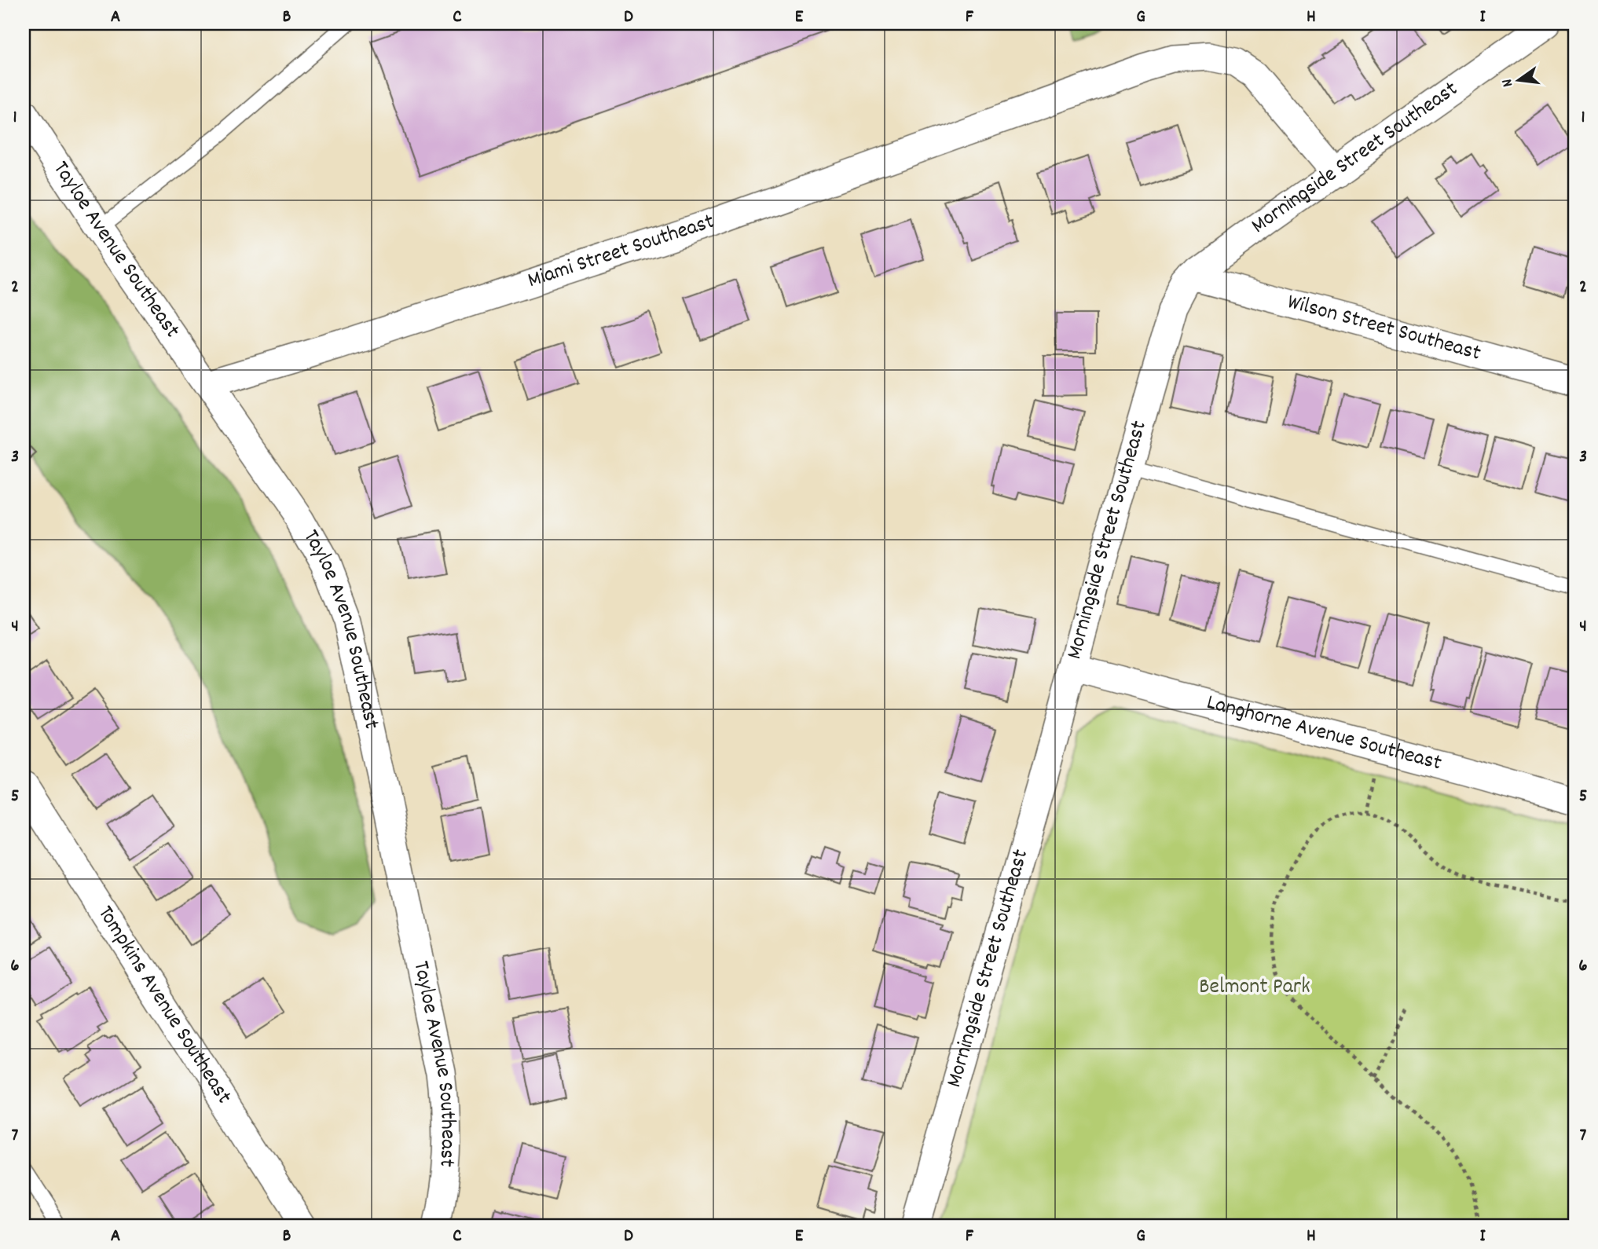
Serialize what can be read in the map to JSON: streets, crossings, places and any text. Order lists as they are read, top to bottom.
{
  "streets": {
    "street": [
      "Morningside Street Southeast",
      "Tayloe Avenue Southeast",
      "Miami Street Southeast",
      "Wilson Street Southeast",
      "Langhorne Avenue Southeast",
      "Tompkins Avenue Southeast"
    ]
  },
  "crossings": [
    ["Morningside Street Southeast", "Miami Street Southeast"],
    ["Morningside Street Southeast", "Wilson Street Southeast"],
    ["Morningside Street Southeast", "Langhorne Avenue Southeast"],
    ["Tayloe Avenue Southeast", "Miami Street Southeast"]
  ],
  "parks": ["Belmont Park"],
  "north": "left",
  "grid": {
    "columns": [
      "A",
      "B",
      "C",
      "D",
      "E",
      "F",
      "G",
      "H",
      "I"
    ],
    "rows": [
      "1",
      "2",
      "3",
      "4",
      "5",
      "6",
      "7"
    ]
  }
}
